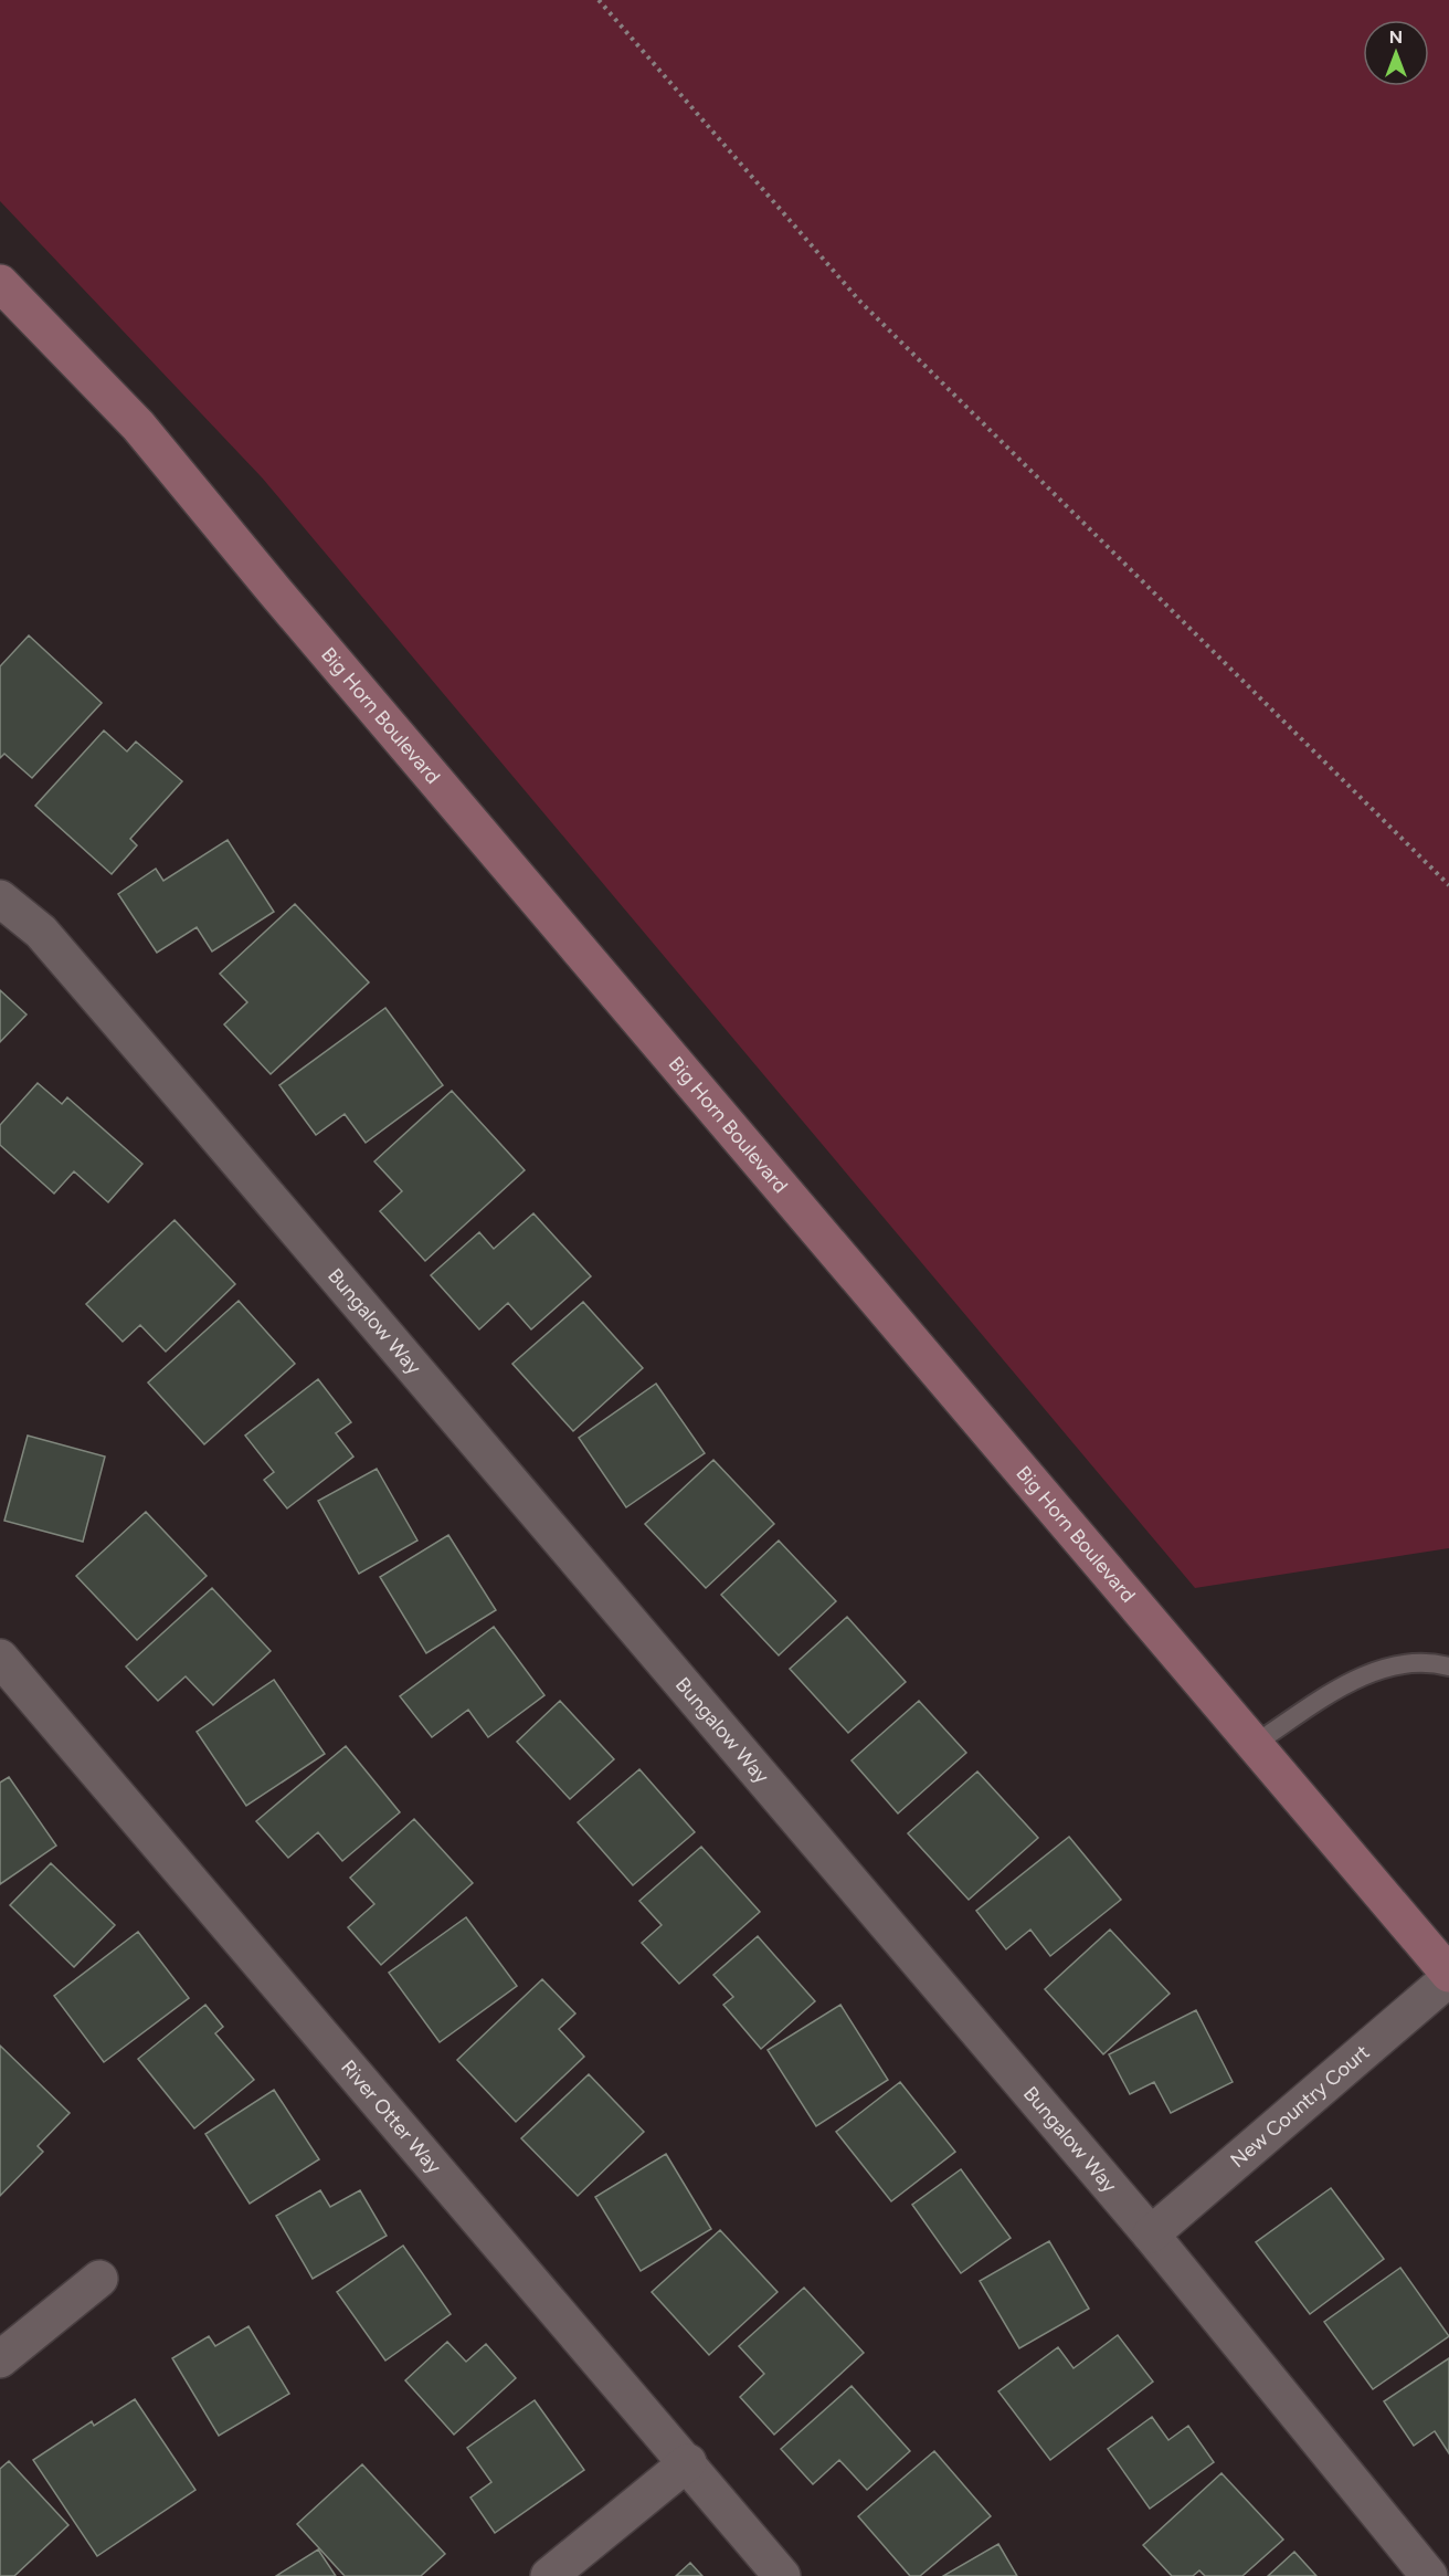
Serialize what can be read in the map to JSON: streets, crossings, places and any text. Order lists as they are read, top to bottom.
{
  "streets": {
    "main road": ["Big Horn Boulevard"],
    "street": ["Bungalow Way", "New Country Court", "River Otter Way"]
  },
  "crossings": [
    ["Big Horn Boulevard", "New Country Court"],
    ["Bungalow Way", "New Country Court"]
  ],
  "north": "top"
}
